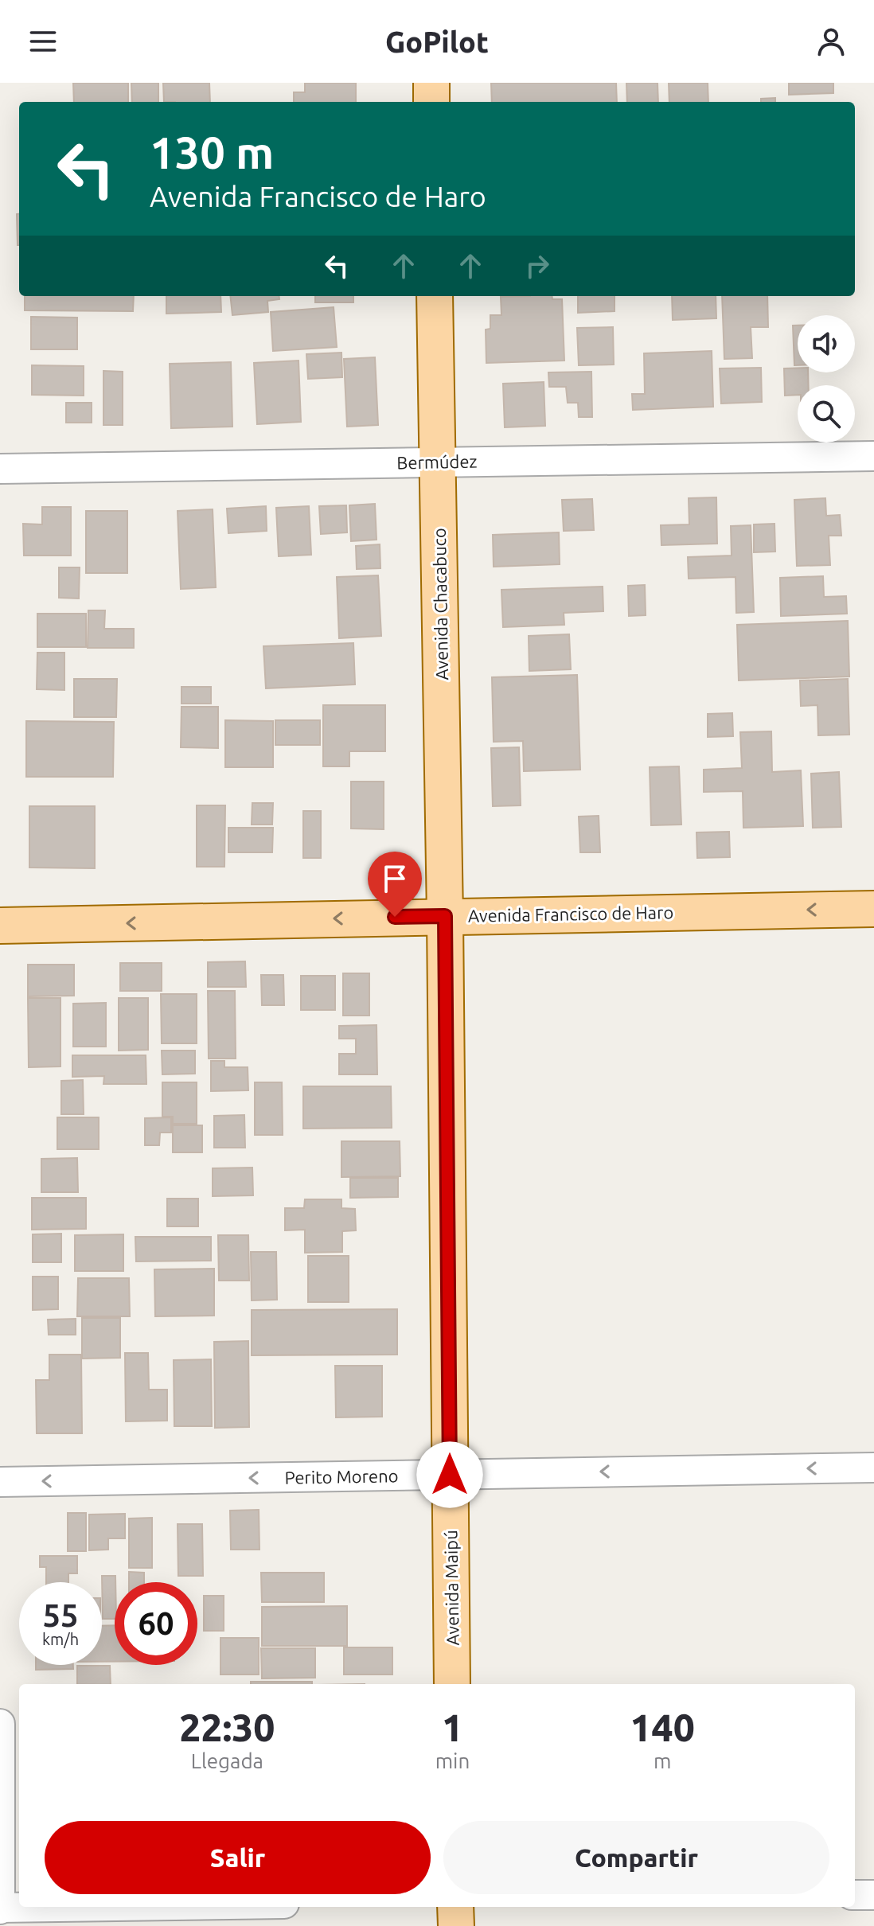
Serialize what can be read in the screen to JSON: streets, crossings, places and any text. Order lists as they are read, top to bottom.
{
  "streets": {
    "main road": ["Avenida Chacabuco", "Avenida Francisco de Haro", "Avenida Maipú"],
    "street": ["Bermúdez", "Perito Moreno"]
  },
  "crossings": [
    ["Bermúdez", "Avenida Chacabuco"],
    ["Avenida Chacabuco", "Avenida Francisco de Haro"],
    ["Avenida Chacabuco", "Avenida Maipú"],
    ["Avenida Francisco de Haro", "Avenida Maipú"],
    ["Perito Moreno", "Avenida Maipú"]
  ],
  "one_way": ["Avenida Francisco de Haro", "Perito Moreno"],
  "page": {
    "header": "GoPilot",
    "turn": ["130 m", "Avenida Francisco de Haro"],
    "speed": "55 km/h",
    "limit": "60",
    "eta": [
      "22:30",
      "Llegada",
      "1",
      "min",
      "140",
      "m"
    ],
    "buttons": ["Salir", "Compartir"]
  }
}
